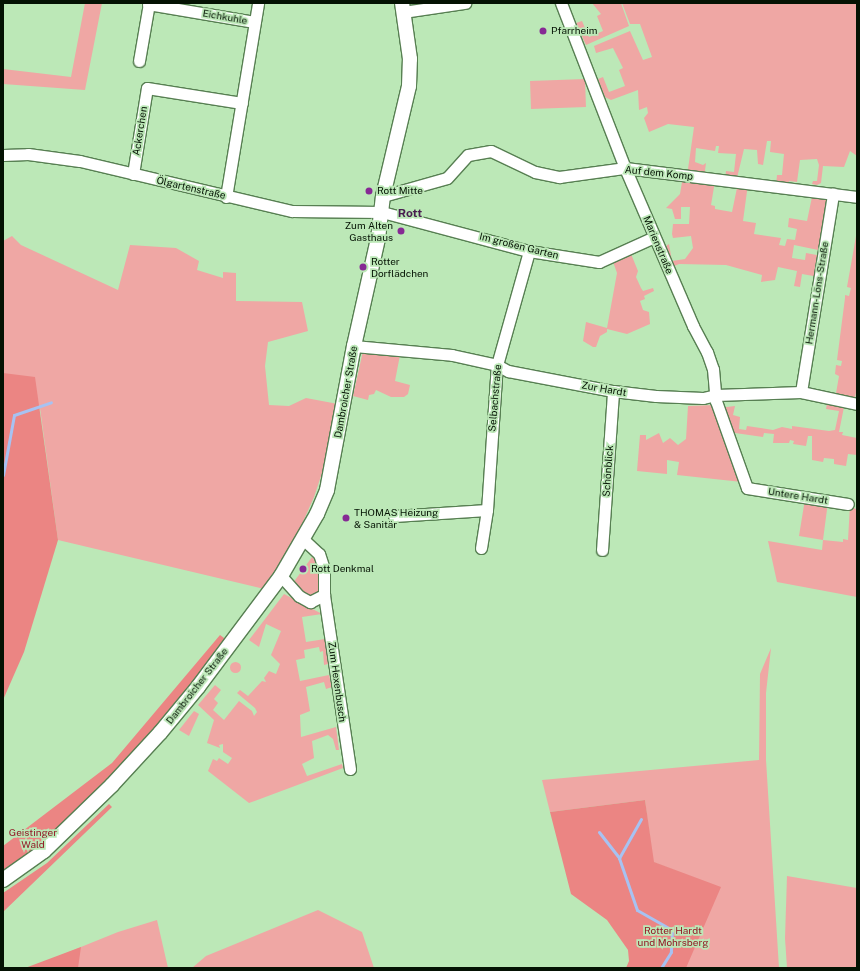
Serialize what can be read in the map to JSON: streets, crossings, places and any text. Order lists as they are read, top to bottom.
{
  "streets": {
    "street": [
      "Eichkuhle",
      "Ackerchen",
      "Auf dem Komp",
      "Ölgartenstraße",
      "Marienstraße",
      "Im großen Garten",
      "Hermann-Löns-Straße",
      "Zur Hardt",
      "Dambroicher Straße",
      "Selbachstraße",
      "Schönblick",
      "Untere Hardt",
      "Zum Hexenbusch"
    ]
  },
  "crossings": [
    ["Eichkuhle", "Ackerchen"],
    ["Eichkuhle", "Ölgartenstraße"],
    ["Ackerchen", "Ölgartenstraße"],
    ["Auf dem Komp", "Marienstraße"],
    ["Auf dem Komp", "Hermann-Löns-Straße"],
    ["Auf dem Komp", "Dambroicher Straße"],
    ["Ölgartenstraße", "Im großen Garten"],
    ["Ölgartenstraße", "Dambroicher Straße"],
    ["Marienstraße", "Im großen Garten"],
    ["Marienstraße", "Zur Hardt"],
    ["Marienstraße", "Untere Hardt"],
    ["Im großen Garten", "Dambroicher Straße"],
    ["Im großen Garten", "Selbachstraße"],
    ["Hermann-Löns-Straße", "Zur Hardt"],
    ["Zur Hardt", "Dambroicher Straße"],
    ["Zur Hardt", "Selbachstraße"],
    ["Zur Hardt", "Schönblick"],
    ["Dambroicher Straße", "Zum Hexenbusch"]
  ],
  "districts": ["Rott"],
  "parks": ["Geistinger Wald", "Rotter Hardt und Mohrsberg"],
  "places": [
    "Pfarrheim",
    "Rott Mitte",
    "Zum Alten Gasthaus",
    "Rotter Dorflädchen",
    "THOMAS Heizung & Sanitär",
    "Rott Denkmal"
  ]
}
